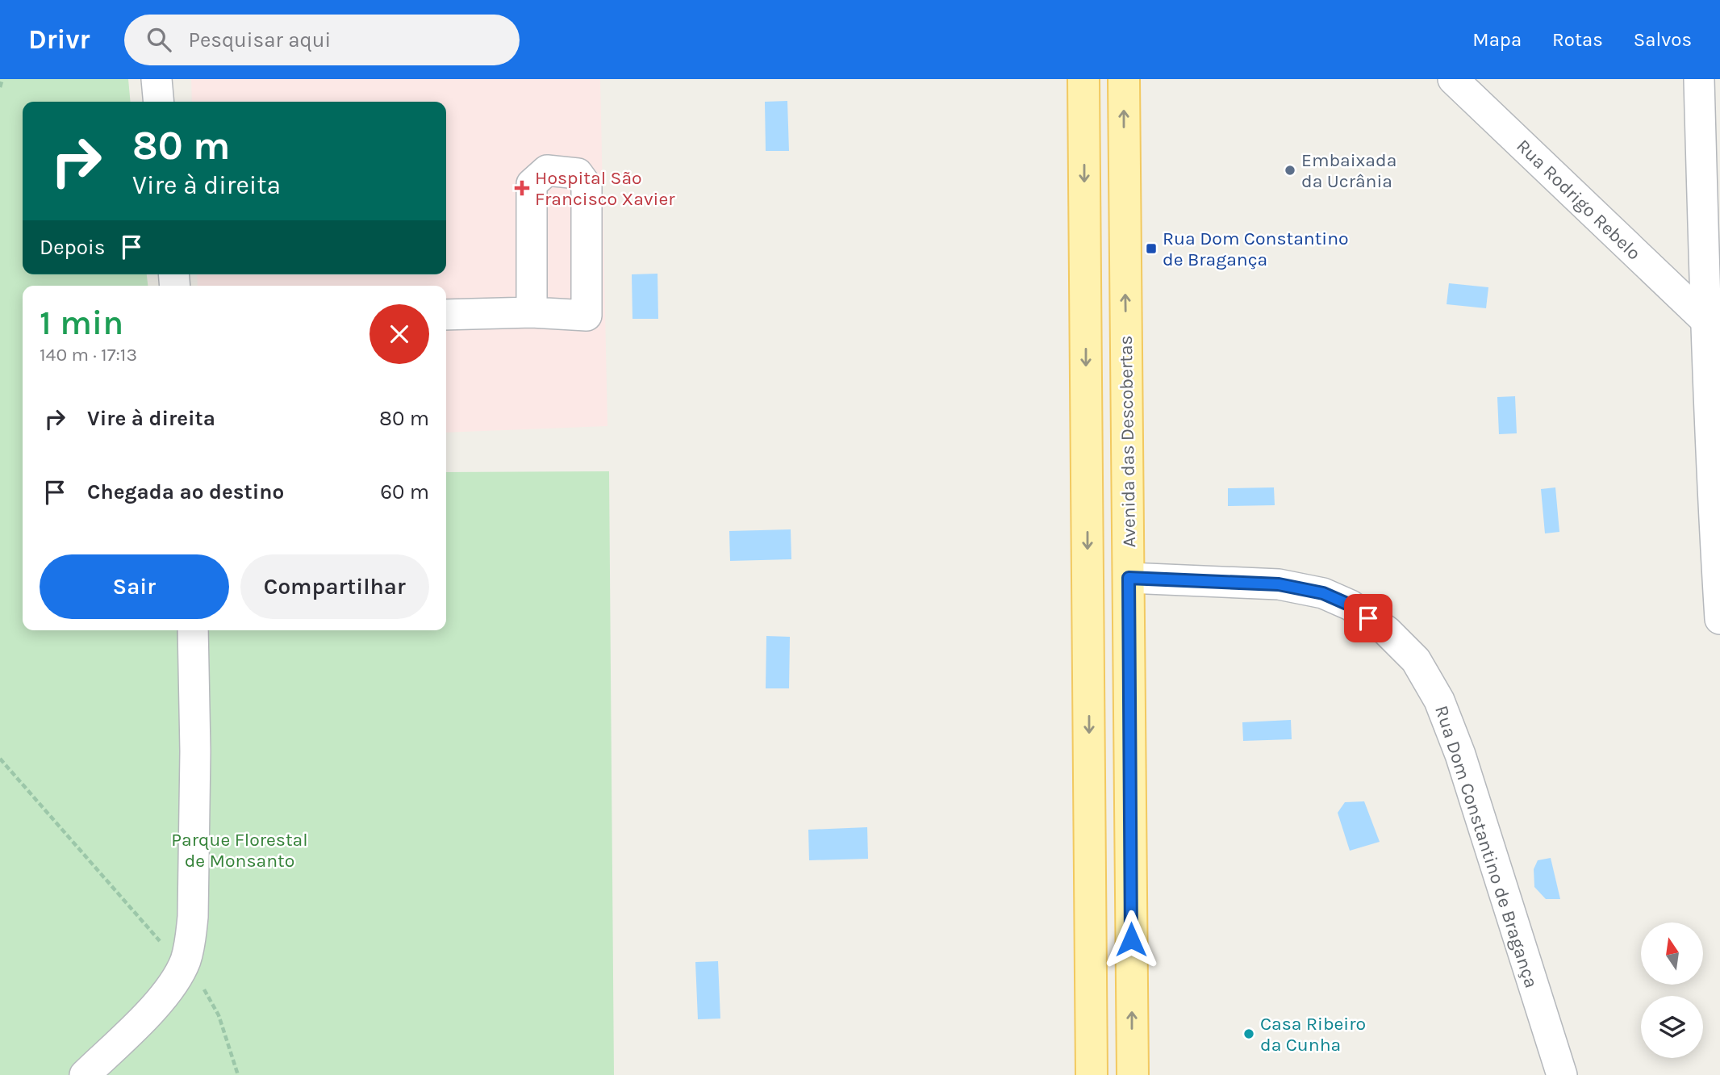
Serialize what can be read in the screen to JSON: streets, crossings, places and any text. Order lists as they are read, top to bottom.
{
  "streets": {
    "main road": ["Avenida das Descobertas"],
    "street": ["Rua Rodrigo Rebelo", "Rua Dom Constantino de Bragança"]
  },
  "crossings": [
    ["Avenida das Descobertas", "Rua Dom Constantino de Bragança"]
  ],
  "parks": ["Parque Florestal de Monsanto"],
  "places": {
    "other": ["Embaixada da Ucrânia", "Casa Ribeiro da Cunha"],
    "health": ["Hospital São Francisco Xavier"],
    "transit": ["Rua Dom Constantino de Bragança"]
  },
  "north": "top",
  "page": {
    "header": "Drivr",
    "search": "Pesquisar aqui",
    "nav": ["Mapa", "Rotas", "Salvos"],
    "turn": ["80 m", "Vire à direita"],
    "then": "Depois",
    "heading": ["1 min", "140 m · 17:13"],
    "list": [
      {
        "name": "Vire à direita",
        "value": "80 m"
      },
      {
        "name": "Chegada ao destino",
        "value": "60 m"
      }
    ],
    "buttons": ["Sair", "Compartilhar"]
  }
}
